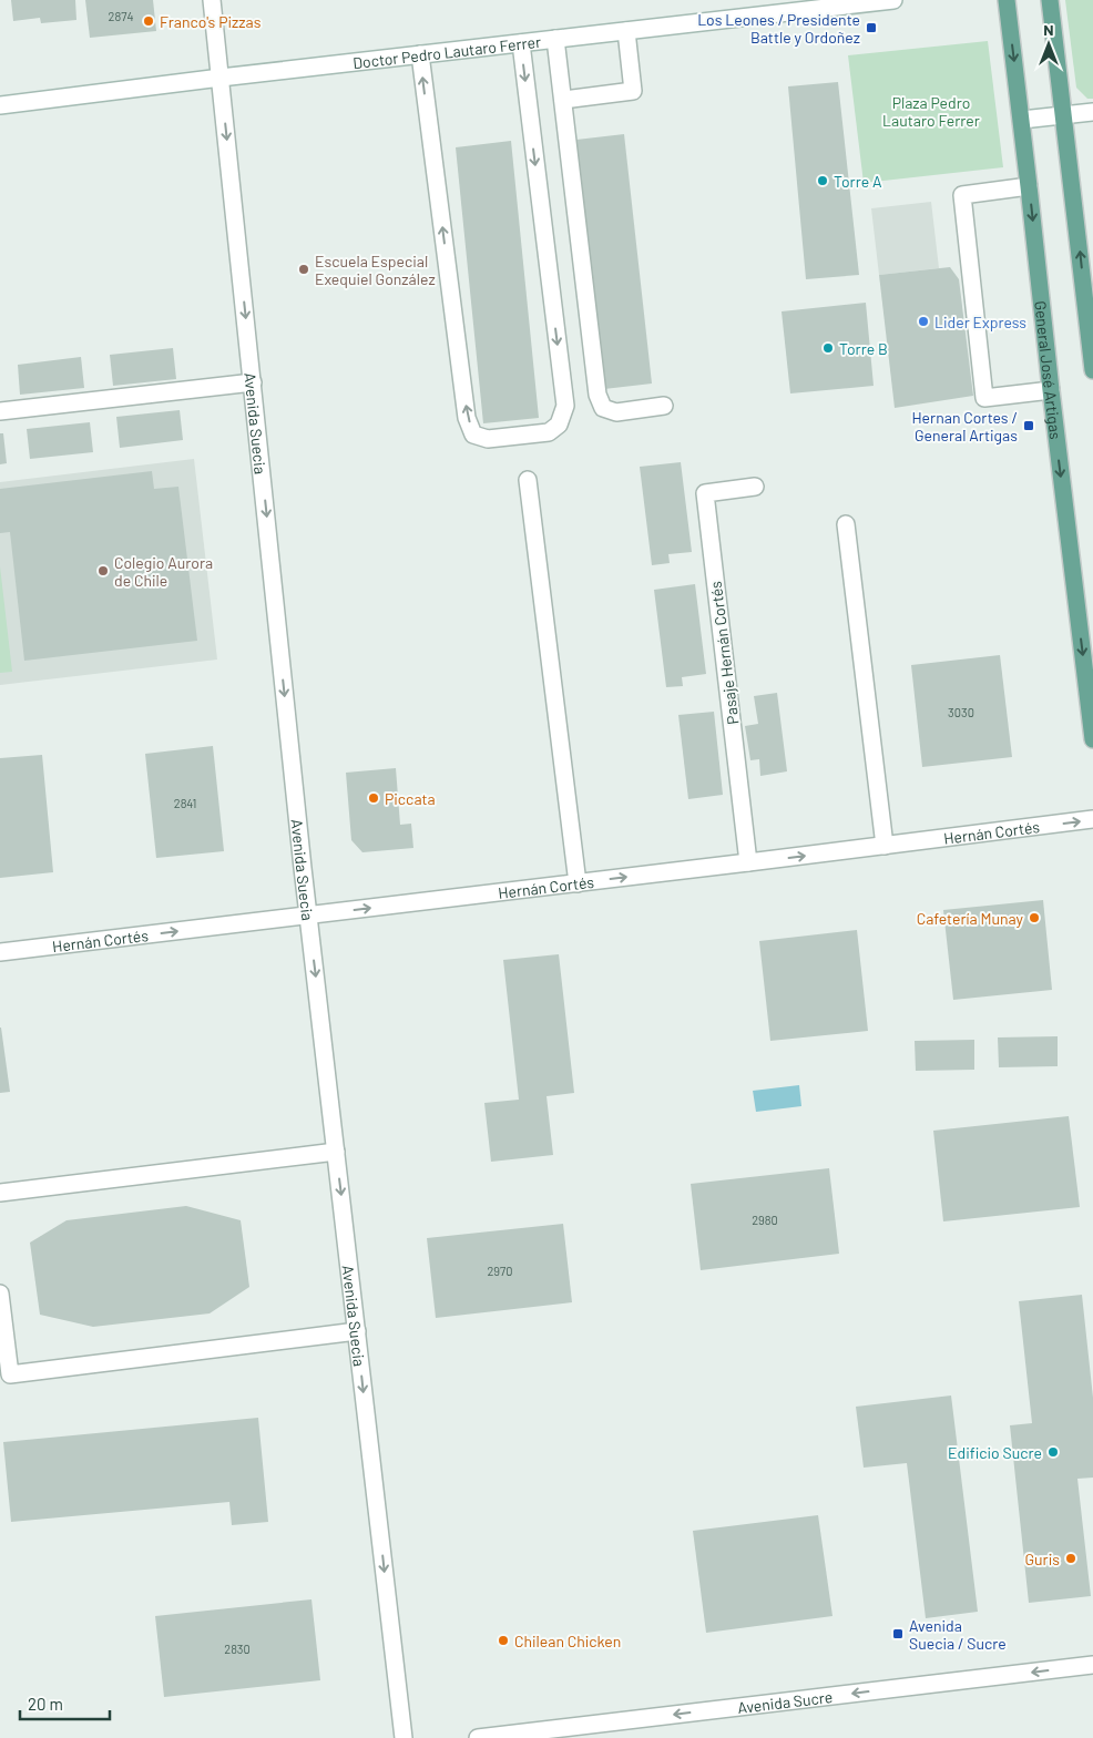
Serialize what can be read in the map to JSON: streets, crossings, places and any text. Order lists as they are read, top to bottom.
{
  "streets": {
    "main road": ["General José Artigas"],
    "street": [
      "Doctor Pedro Lautaro Ferrer",
      "Avenida Suecia",
      "Pasaje Hernán Cortés",
      "Hernán Cortés",
      "Avenida Sucre"
    ]
  },
  "crossings": [
    ["Doctor Pedro Lautaro Ferrer", "Avenida Suecia"],
    ["Avenida Suecia", "Hernán Cortés"],
    ["Pasaje Hernán Cortés", "Hernán Cortés"]
  ],
  "one_way": ["Avenida Suecia", "Hernán Cortés", "Avenida Sucre"],
  "parks": ["Plaza Pedro Lautaro Ferrer"],
  "places": {
    "other": [
      "Franco's Pizzas",
      "Torre A",
      "Escuela Especial Exequiel González",
      "Lider Express",
      "Torre B",
      "Colegio Aurora de Chile",
      "Piccata",
      "Cafetería Munay",
      "Edificio Sucre",
      "Guris",
      "Chilean Chicken"
    ],
    "transit": ["Los Leones / Presidente Battle y Ordoñez", "Hernan Cortes / General Artigas", "Avenida Suecia / Sucre"]
  },
  "house_numbers": [
    "2874",
    "3030",
    "2841",
    "2980",
    "2970",
    "2830"
  ],
  "scale_bar": "20 m",
  "north": "top"
}
